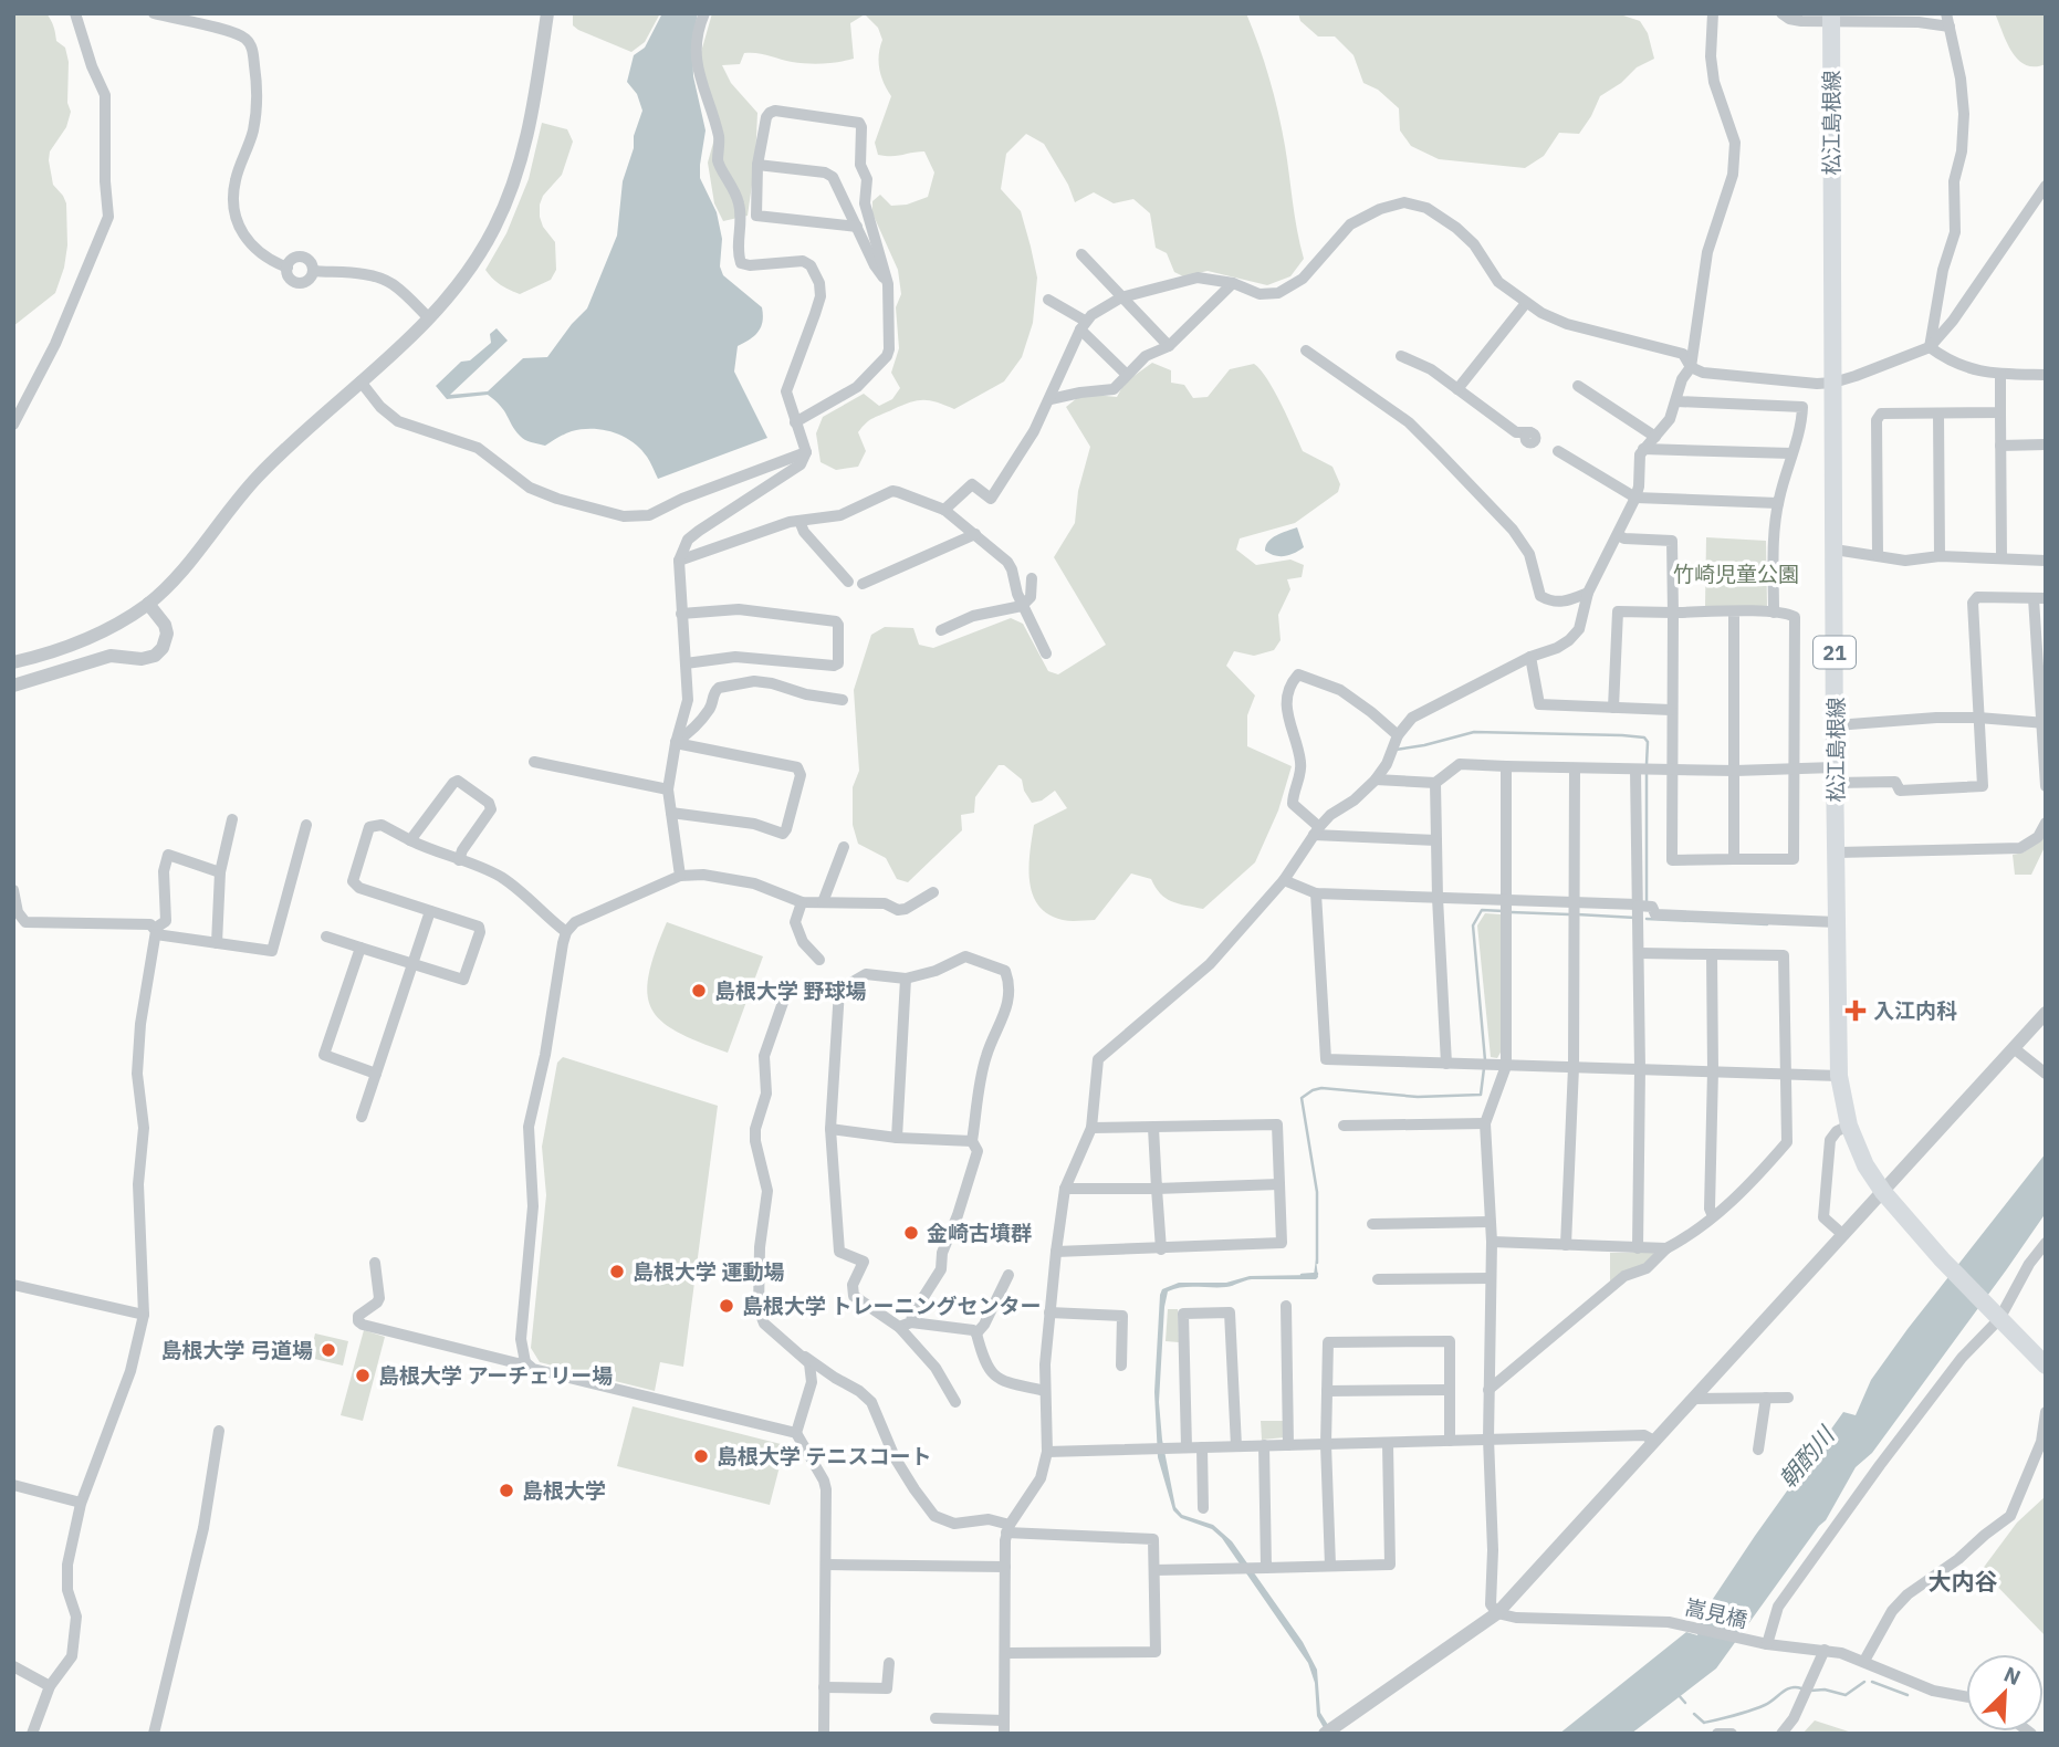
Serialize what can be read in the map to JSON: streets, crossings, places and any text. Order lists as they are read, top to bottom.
{
  "streets": {
    "main road": ["松江島根線", "21"],
    "street": ["嵩見橋"]
  },
  "districts": ["大内谷"],
  "water": ["朝酌川"],
  "parks": ["竹崎児童公園"],
  "places": {
    "other": [
      "島根大学 野球場",
      "金崎古墳群",
      "島根大学 運動場",
      "島根大学 トレーニングセンター",
      "島根大学 弓道場",
      "島根大学 アーチェリー場",
      "島根大学 テニスコート",
      "島根大学"
    ],
    "health": ["入江内科"]
  },
  "north": "top right"
}
